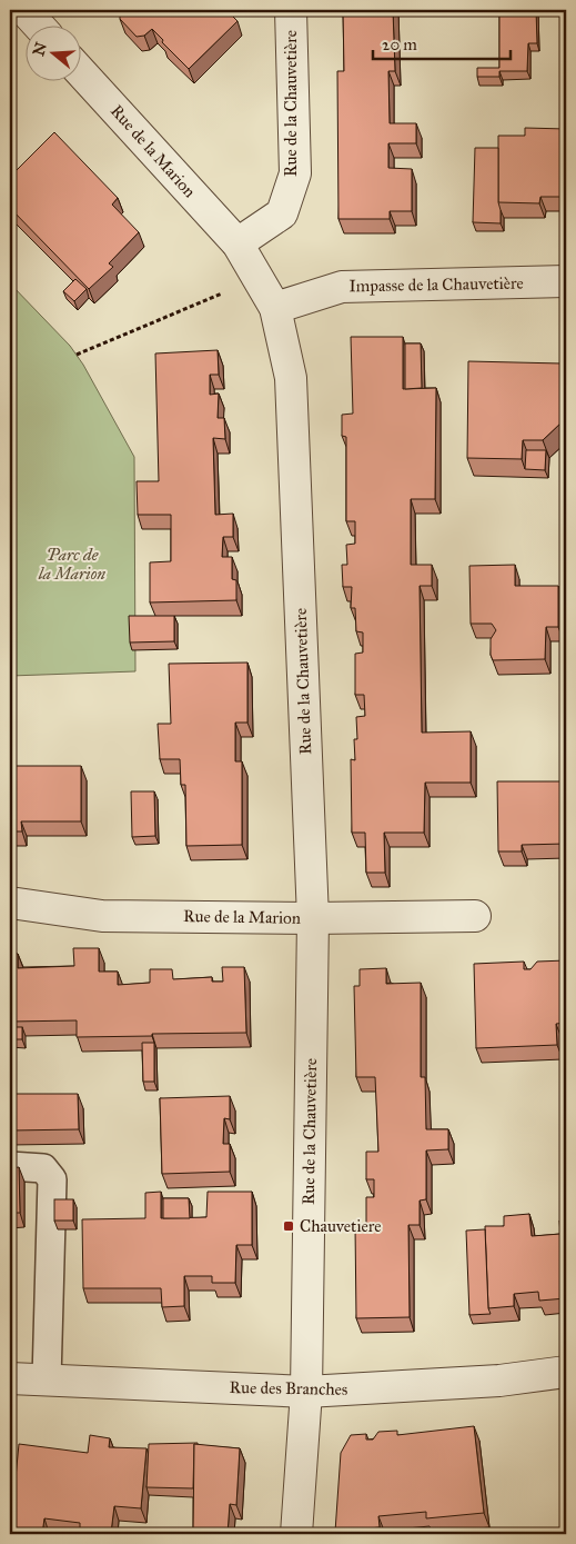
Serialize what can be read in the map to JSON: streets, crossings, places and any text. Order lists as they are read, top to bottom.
{
  "streets": {
    "street": [
      "Rue de la Chauvetière",
      "Rue de la Marion",
      "Impasse de la Chauvetière",
      "Rue des Branches"
    ]
  },
  "crossings": [
    ["Rue de la Chauvetière", "Rue de la Marion"],
    ["Rue de la Chauvetière", "Impasse de la Chauvetière"],
    ["Rue de la Chauvetière", "Rue des Branches"]
  ],
  "parks": ["Parc de la Marion"],
  "places": {
    "transit": ["Chauvetiere"]
  },
  "scale_bar": "20 m",
  "north": "left"
}
